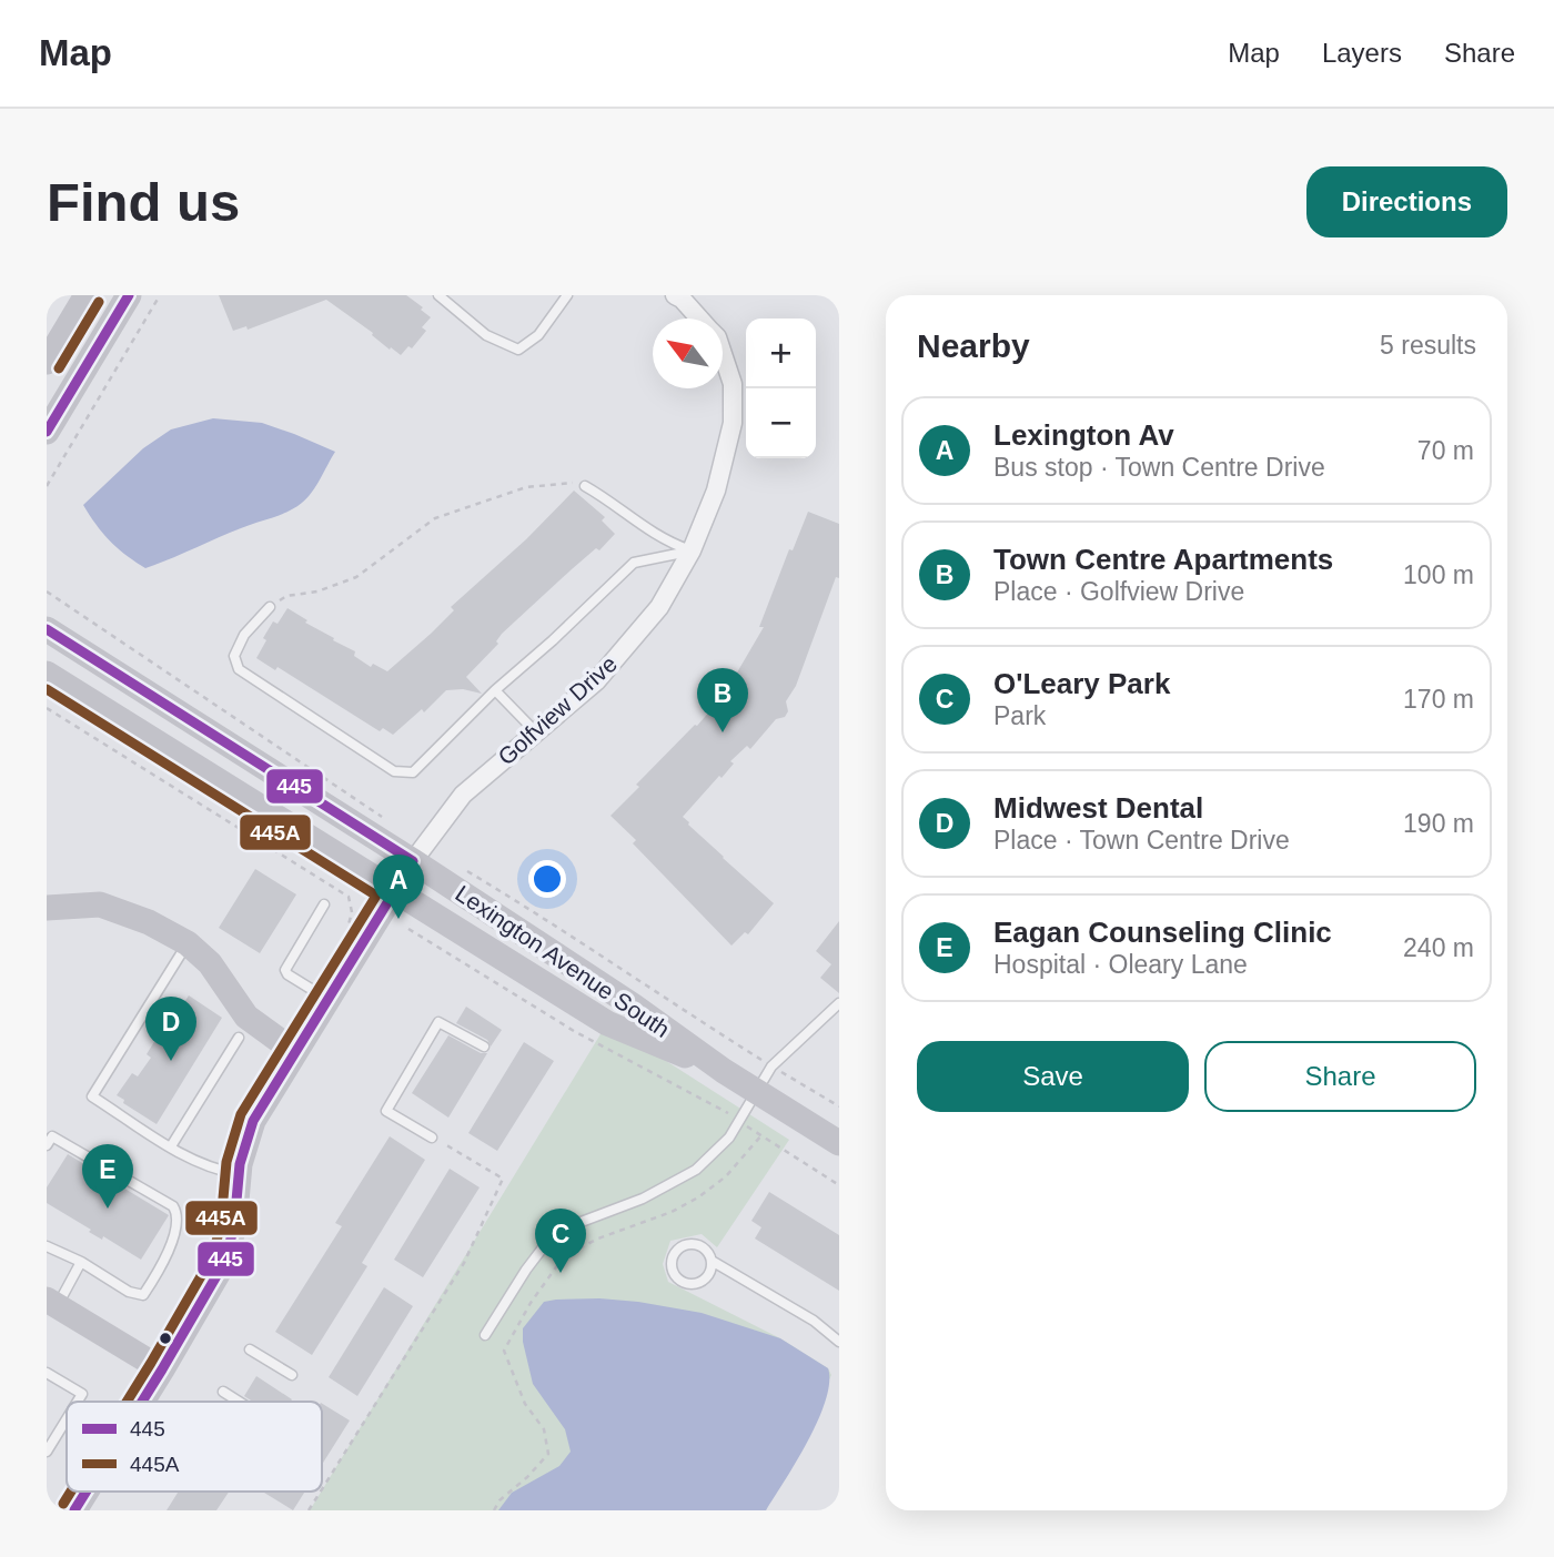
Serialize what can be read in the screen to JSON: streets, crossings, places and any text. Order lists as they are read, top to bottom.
{
  "streets": {
    "street": ["Golfview Drive", "Lexington Avenue South"]
  },
  "crossings": [
    ["Golfview Drive", "Lexington Avenue South"]
  ],
  "lines": ["transit line 445", "transit line 445A"],
  "legend": ["445", "445A"],
  "north": "top left",
  "page": {
    "header": "Map",
    "nav": ["Map", "Layers", "Share"],
    "buttons": [
      "Directions",
      ["Save", "Share"]
    ],
    "title": "Find us",
    "heading": ["Nearby", "5 results"],
    "map_buttons": ["+", "−"],
    "list": [
      {
        "mark": "A",
        "name": "Lexington Av",
        "note": "Bus stop · Town Centre Drive",
        "value": "70 m"
      },
      {
        "mark": "B",
        "name": "Town Centre Apartments",
        "note": "Place · Golfview Drive",
        "value": "100 m"
      },
      {
        "mark": "C",
        "name": "O'Leary Park",
        "note": "Park",
        "value": "170 m"
      },
      {
        "mark": "D",
        "name": "Midwest Dental",
        "note": "Place · Town Centre Drive",
        "value": "190 m"
      },
      {
        "mark": "E",
        "name": "Eagan Counseling Clinic",
        "note": "Hospital · Oleary Lane",
        "value": "240 m"
      }
    ],
    "pins": [
      "B",
      "A",
      "D",
      "E",
      "C"
    ]
  }
}
